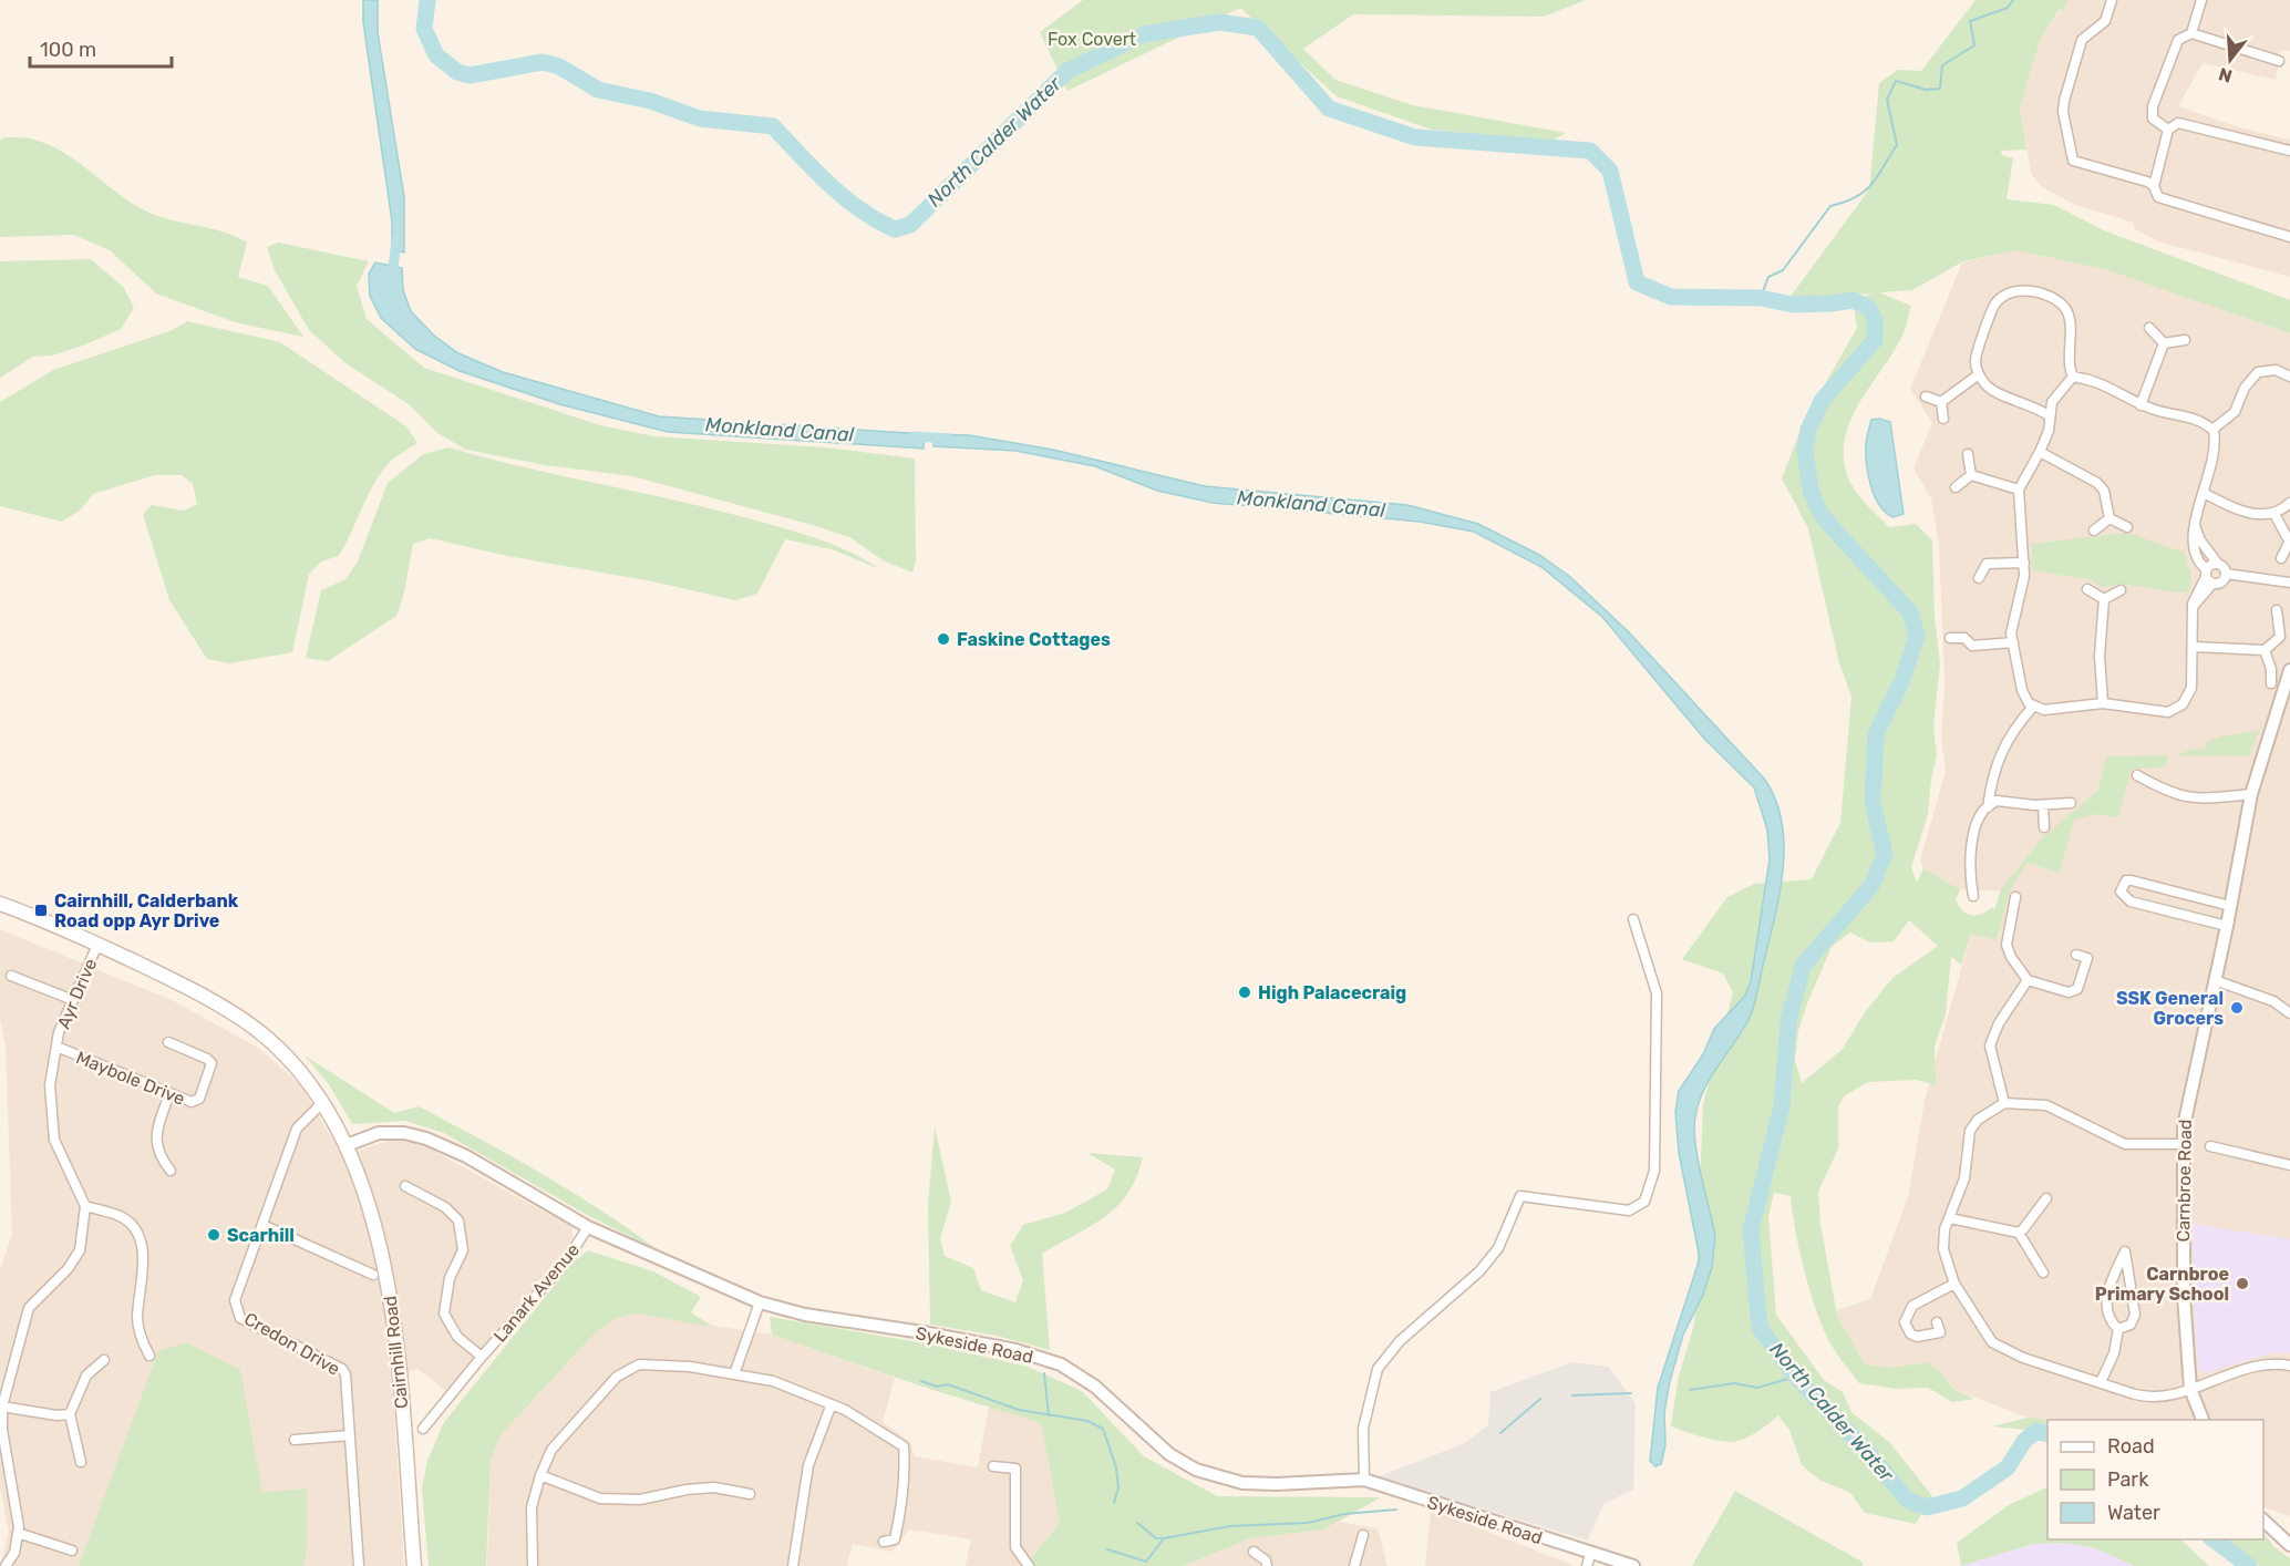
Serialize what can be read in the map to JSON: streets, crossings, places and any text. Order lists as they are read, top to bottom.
{
  "streets": {
    "main road": ["Cairnhill Road"],
    "street": [
      "Ayr Drive",
      "Maybole Drive",
      "Carnbroe Road",
      "Lanark Avenue",
      "Credon Drive",
      "Sykeside Road"
    ]
  },
  "crossings": [
    ["Ayr Drive", "Maybole Drive"],
    ["Ayr Drive", "Cairnhill Road"],
    ["Lanark Avenue", "Sykeside Road"],
    ["Credon Drive", "Cairnhill Road"],
    ["Sykeside Road", "Cairnhill Road"]
  ],
  "water": ["North Calder Water", "Monkland Canal"],
  "parks": ["Fox Covert"],
  "places": {
    "other": [
      "Faskine Cottages",
      "High Palacecraig",
      "SSK General Grocers",
      "Scarhill",
      "Carnbroe Primary School"
    ],
    "transit": ["Cairnhill, Calderbank Road opp Ayr Drive"]
  },
  "legend": ["Road", "Park", "Water"],
  "scale_bar": "100 m",
  "north": "bottom"
}
